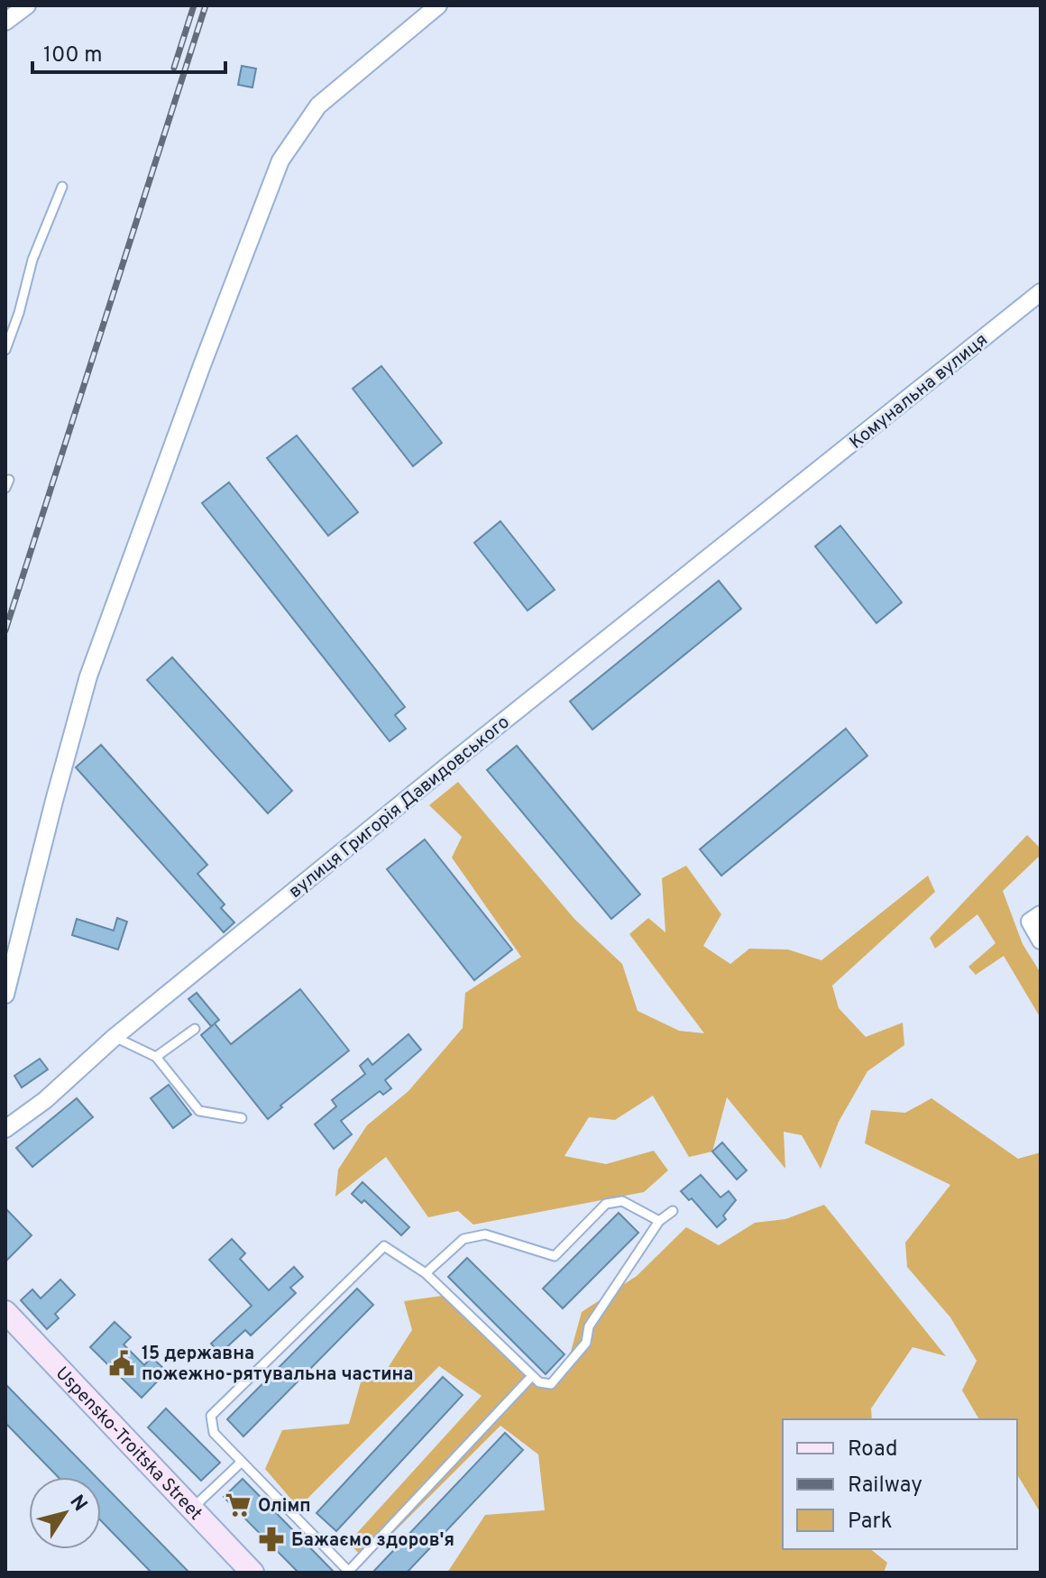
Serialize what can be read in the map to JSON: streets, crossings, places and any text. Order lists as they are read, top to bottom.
{
  "streets": {
    "main road": ["Uspensko-Troitska Street"],
    "street": ["Комунальна вулиця", "вулиця Григорія Давидовського"]
  },
  "crossings": [
    ["Комунальна вулиця", "вулиця Григорія Давидовського"]
  ],
  "places": {
    "public building": ["15 державна пожежно-рятувальна частина"],
    "supermarket": ["Олімп"],
    "pharmacy": ["Бажаємо здоров'я"]
  },
  "legend": ["Road", "Railway", "Park"],
  "scale_bar": "100 m",
  "north": "top right"
}
